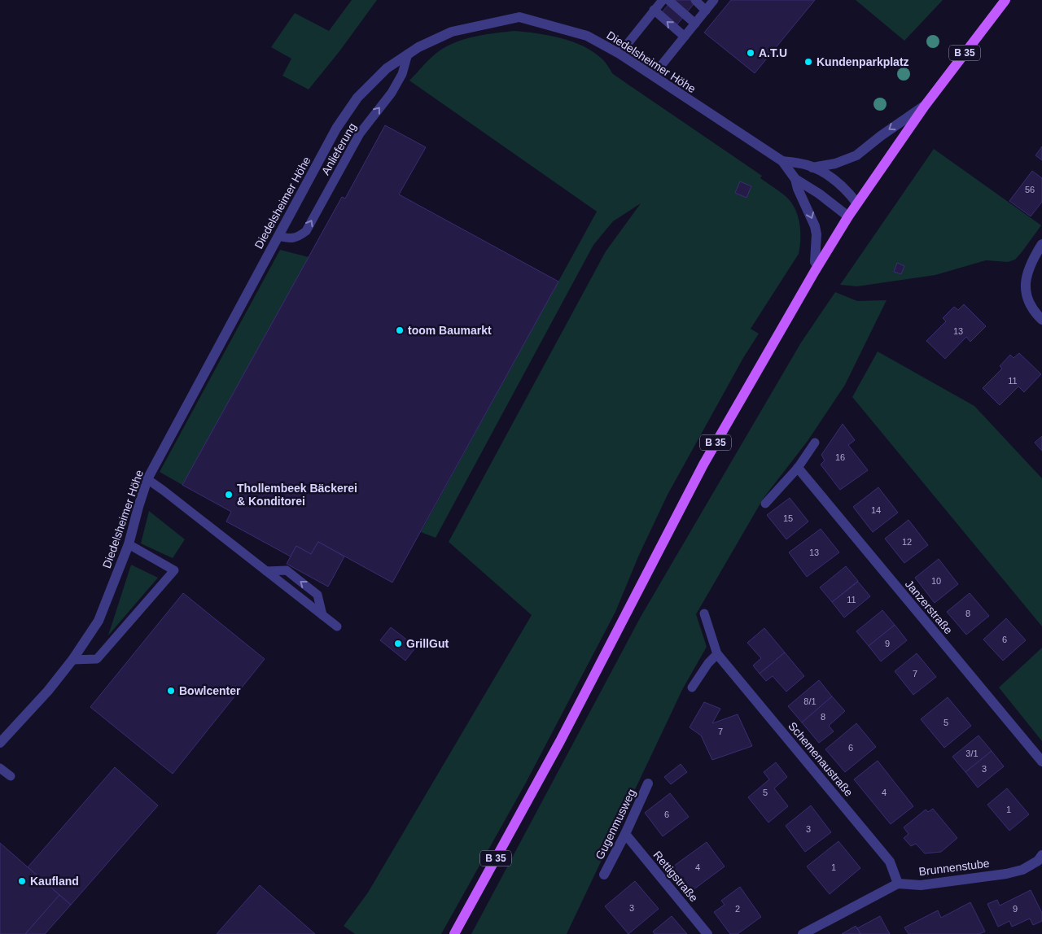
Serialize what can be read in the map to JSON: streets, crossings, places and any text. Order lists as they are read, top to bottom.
{
  "streets": {
    "main road": ["B 35"],
    "street": [
      "Diedelsheimer Höhe",
      "Janzerstraße",
      "Schemenaustraße",
      "Gugenmusweg",
      "Brunnenstube",
      "Rettigstraße"
    ],
    "lane": ["Anlieferung"]
  },
  "crossings": [
    ["Diedelsheimer Höhe", "Anlieferung"],
    ["Schemenaustraße", "Brunnenstube"],
    ["Gugenmusweg", "Rettigstraße"]
  ],
  "one_way": ["Anlieferung"],
  "places": [
    "A.T.U",
    "Kundenparkplatz",
    "toom Baumarkt",
    "Thollembeek Bäckerei & Konditorei",
    "GrillGut",
    "Bowlcenter",
    "Kaufland"
  ],
  "house_numbers": [
    "56",
    "13",
    "11",
    "16",
    "14",
    "15",
    "12",
    "13",
    "10",
    "11",
    "8",
    "6",
    "9",
    "7",
    "8/1",
    "8",
    "5",
    "7",
    "6",
    "3/1",
    "3",
    "5",
    "4",
    "1",
    "6",
    "3",
    "4",
    "1",
    "3",
    "2",
    "9"
  ]
}
